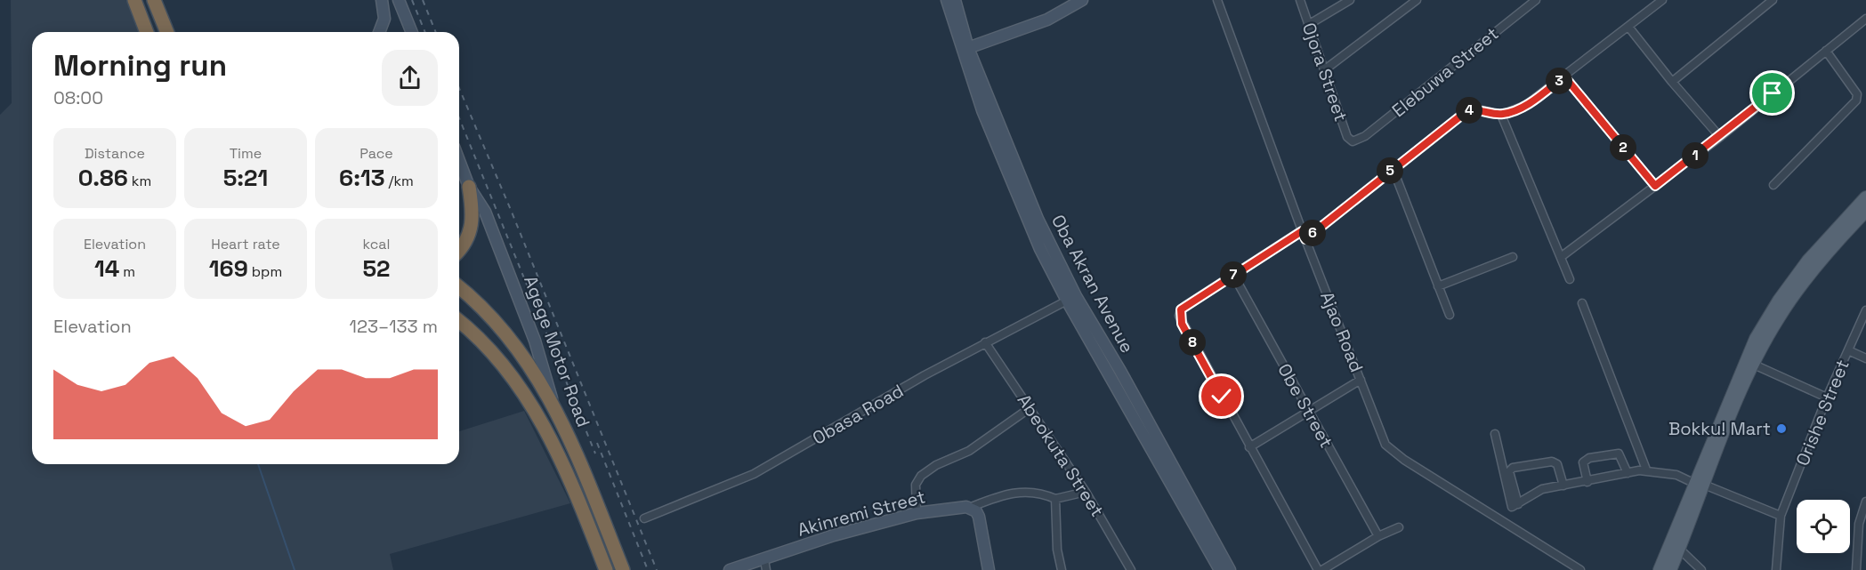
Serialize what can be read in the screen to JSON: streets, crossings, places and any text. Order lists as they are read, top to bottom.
{
  "streets": {
    "highway": ["Agege Motor Road"],
    "main road": ["Oba Akran Avenue", "Akinremi Street"],
    "street": [
      "Ojora Street",
      "Elebuwa Street",
      "Ajao Road",
      "Obe Street",
      "Orishe Street",
      "Obasa Road",
      "Abeokuta Street"
    ]
  },
  "crossings": [
    ["Ojora Street", "Elebuwa Street"],
    ["Oba Akran Avenue", "Obasa Road"],
    ["Obasa Road", "Abeokuta Street"]
  ],
  "places": ["Bokku! Mart"],
  "page": {
    "heading": ["Morning run", "08:00"],
    "pins": [
      "3",
      "4",
      "2",
      "1",
      "5",
      "6",
      "7",
      "8"
    ],
    "stats": [
      ["Distance", "0.86 km"],
      ["Time", "5:21"],
      ["Pace", "6:13 /km"],
      ["Elevation", "14 m"],
      ["Heart rate", "169 bpm"],
      ["kcal", "52"]
    ],
    "chart": ["Elevation", "123–133 m"]
  }
}
